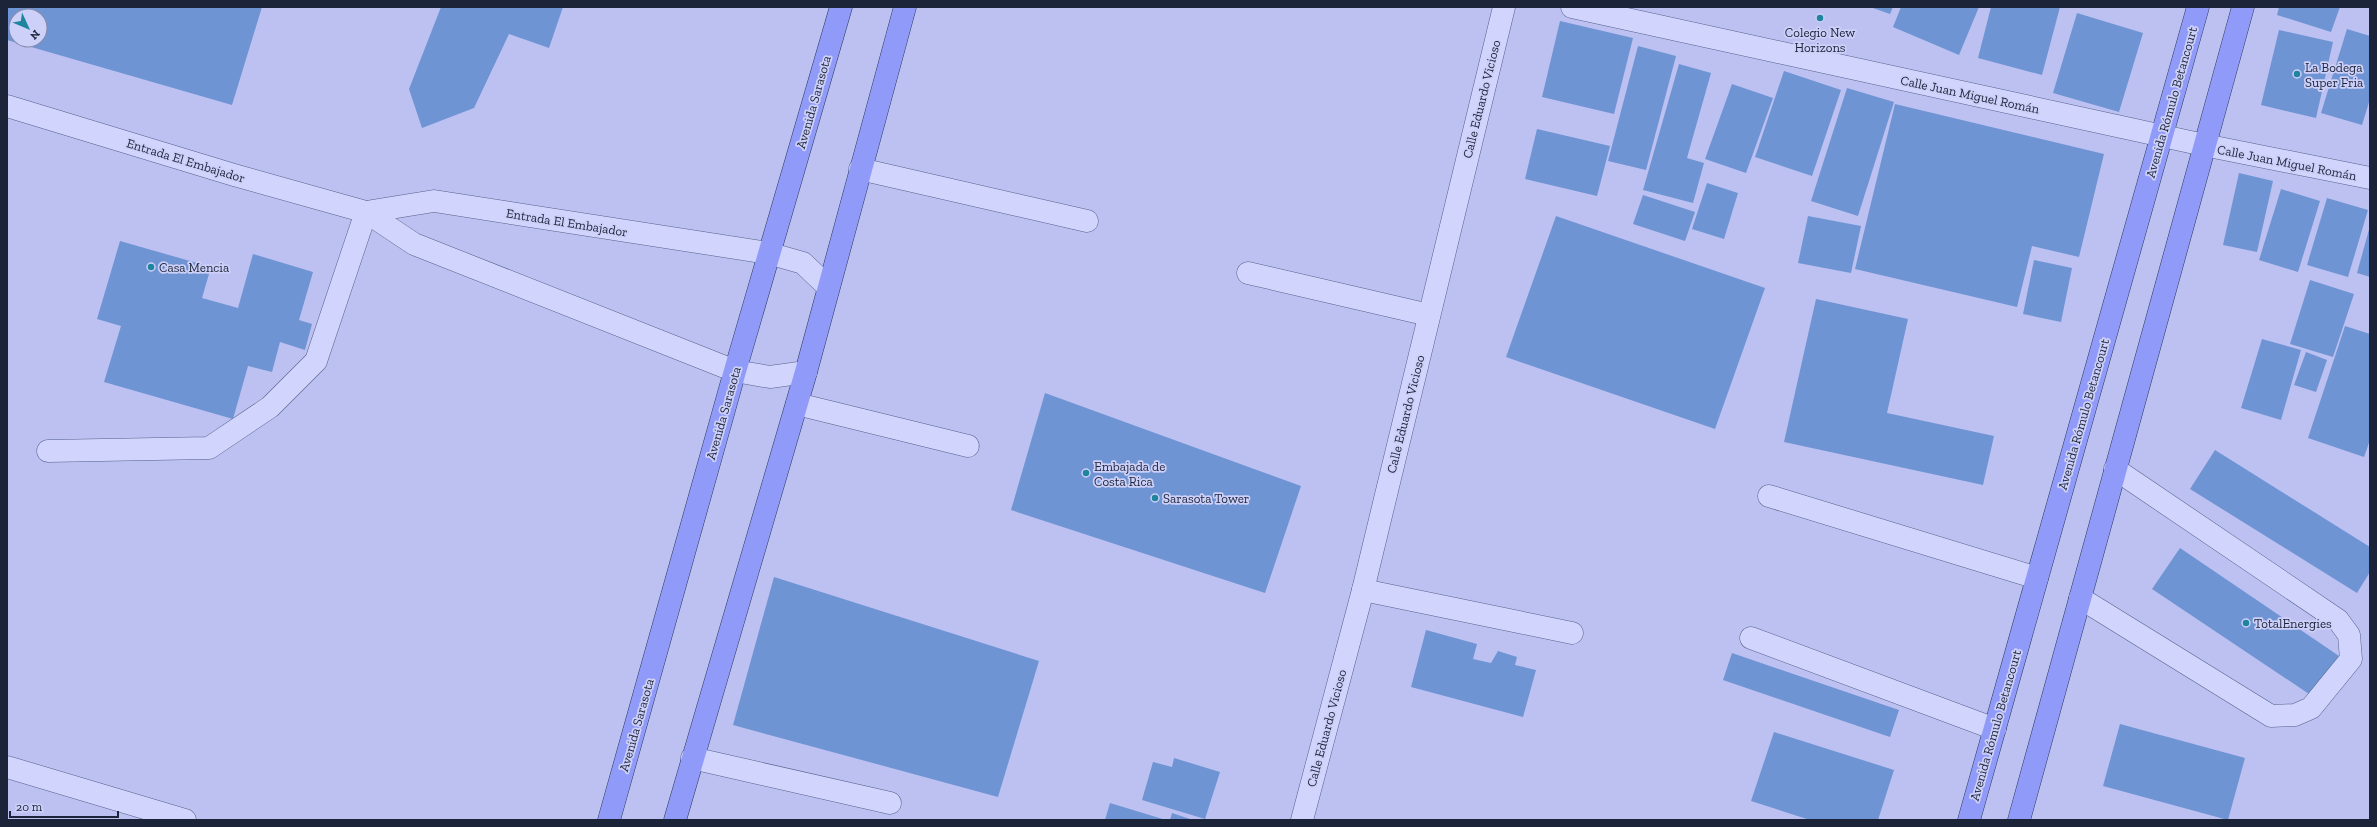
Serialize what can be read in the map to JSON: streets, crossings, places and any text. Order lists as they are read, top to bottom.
{
  "streets": {
    "main road": ["Avenida Sarasota", "Avenida Rómulo Betancourt"],
    "street": ["Calle Juan Miguel Román", "Calle Eduardo Vicioso", "Entrada El Embajador"]
  },
  "crossings": [
    ["Calle Juan Miguel Román", "Avenida Rómulo Betancourt"],
    ["Avenida Sarasota", "Entrada El Embajador"]
  ],
  "places": [
    "Colegio New Horizons",
    "La Bodega Super Fria",
    "Casa Mencia",
    "Embajada de Costa Rica",
    "Sarasota Tower",
    "TotalEnergies"
  ],
  "scale_bar": "20 m",
  "north": "bottom right"
}
